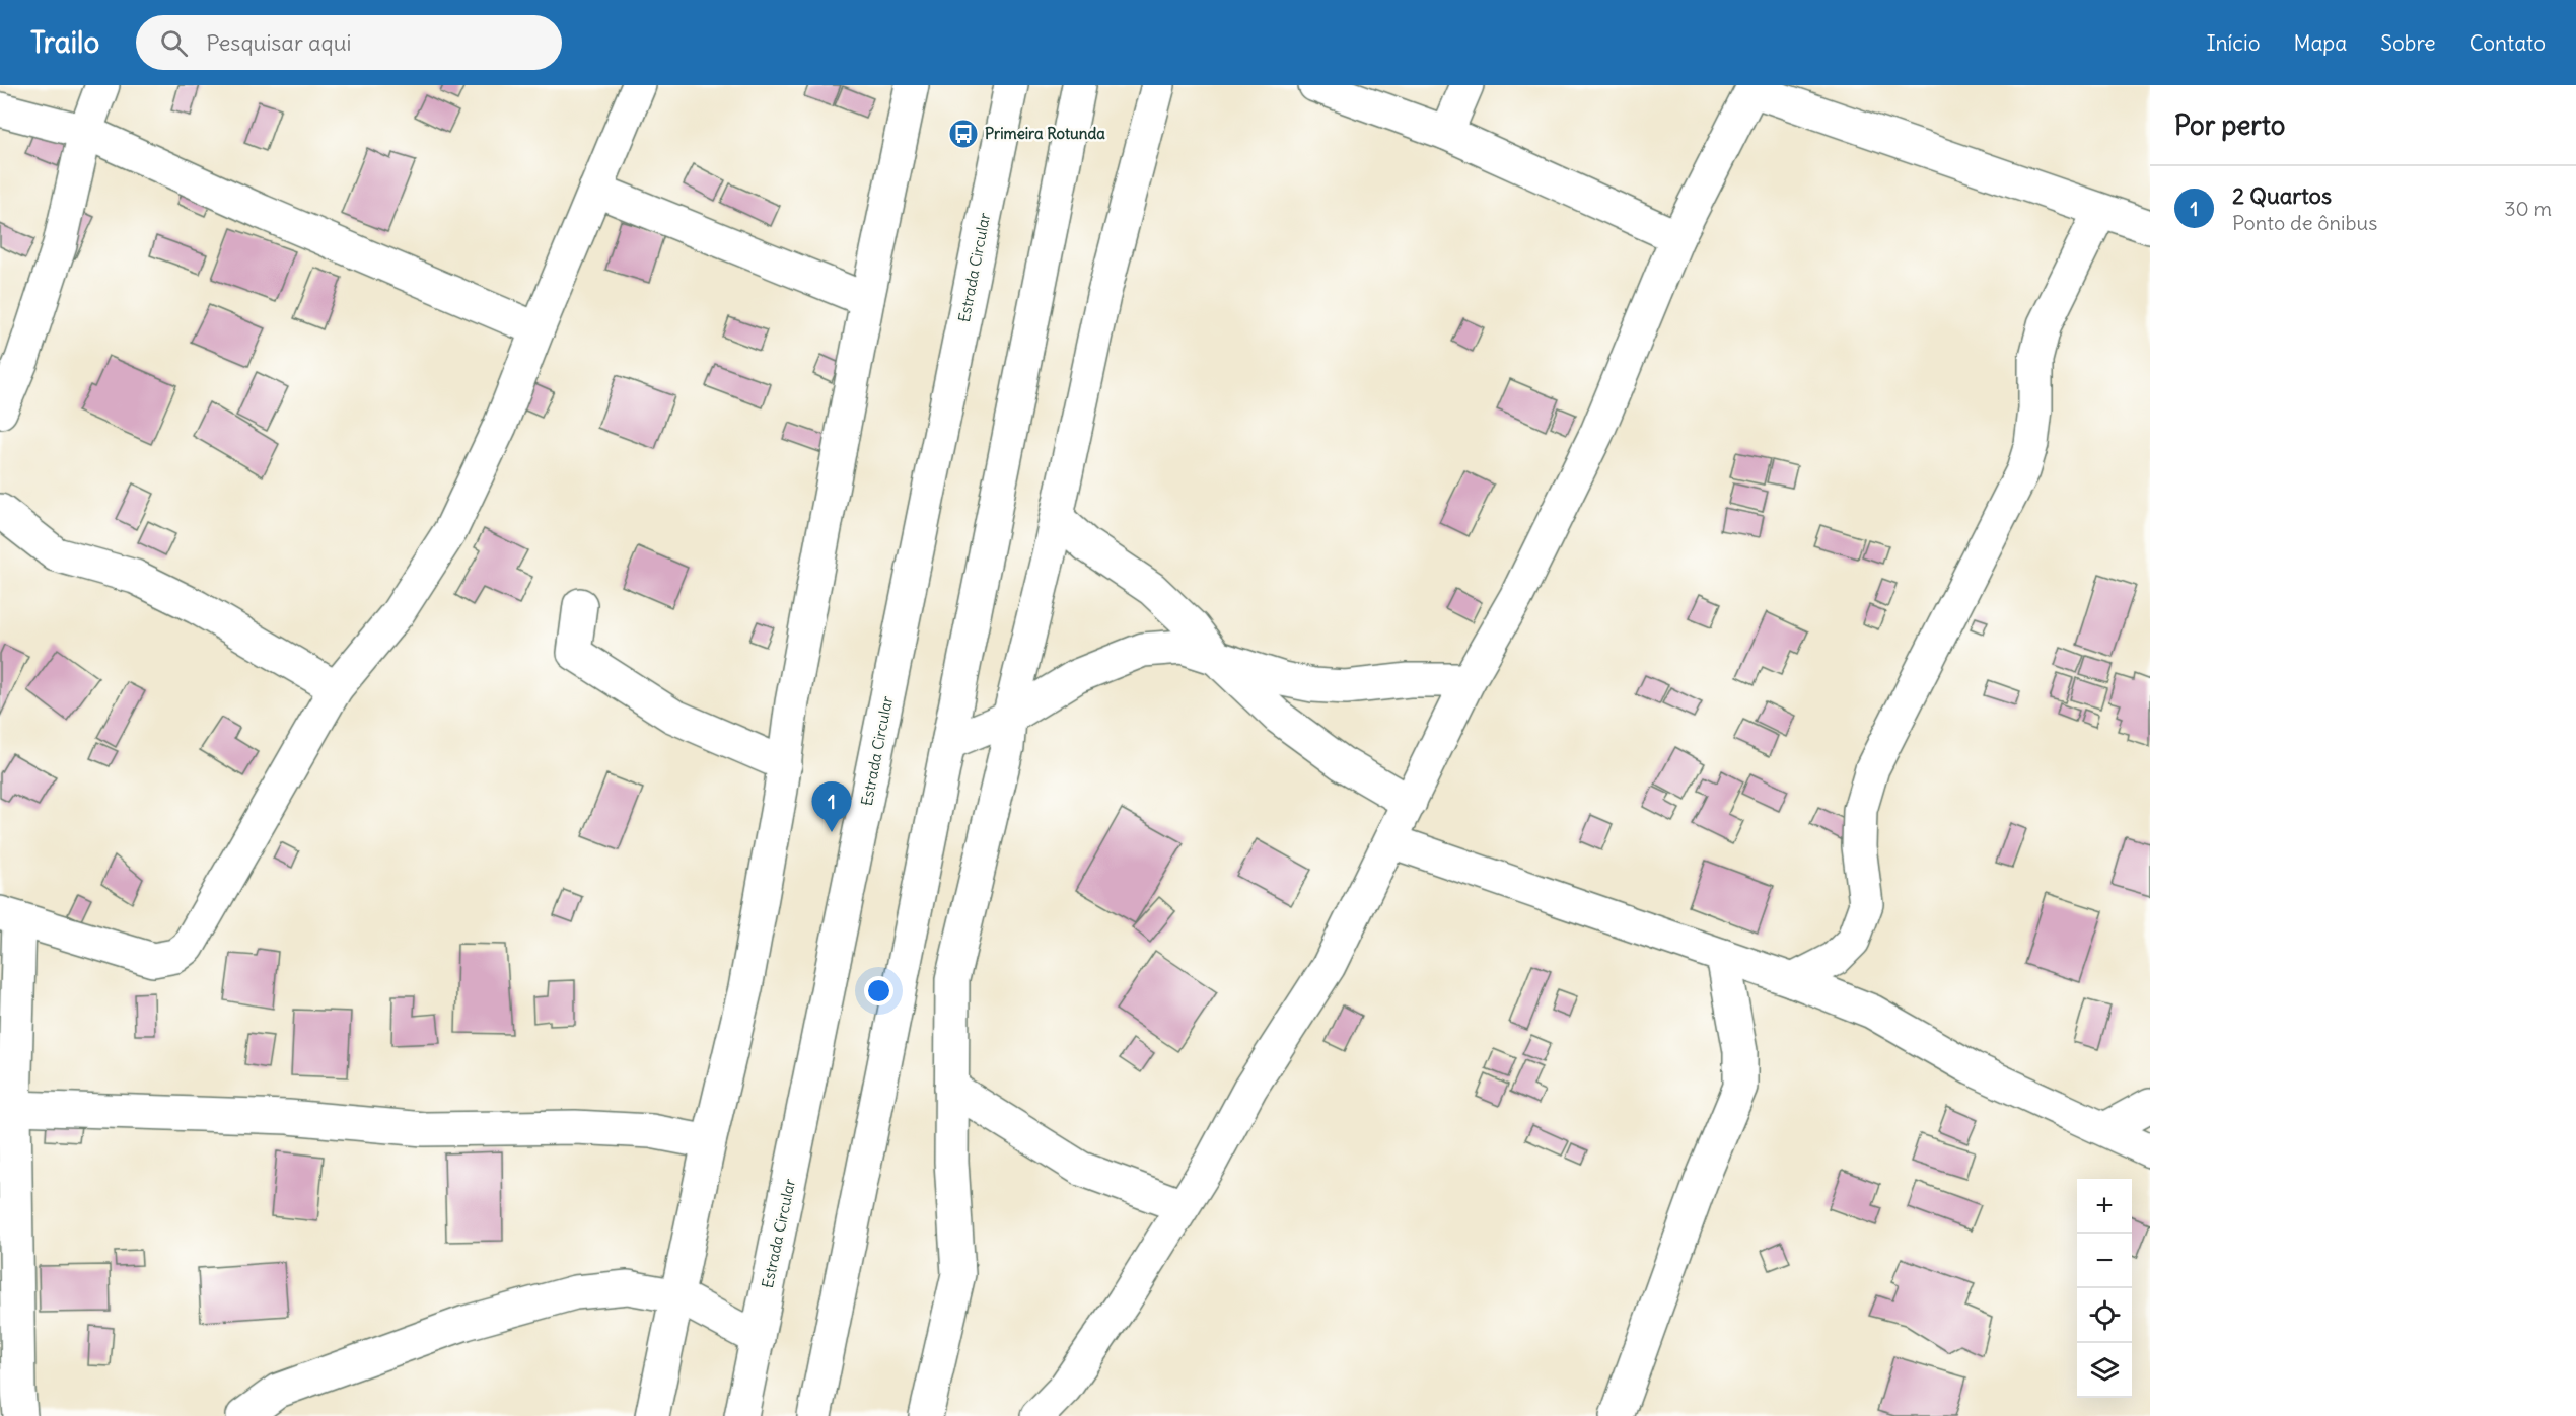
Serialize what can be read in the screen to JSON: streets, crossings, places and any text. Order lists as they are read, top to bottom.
{
  "streets": {
    "street": ["Estrada Circular"]
  },
  "places": {
    "bus stop": ["Primeira Rotunda"]
  },
  "page": {
    "header": "Trailo",
    "search": "Pesquisar aqui",
    "nav": [
      "Início",
      "Mapa",
      "Sobre",
      "Contato"
    ],
    "heading": "Por perto",
    "list": [
      {
        "mark": "1",
        "name": "2 Quartos",
        "note": "Ponto de ônibus",
        "value": "30 m"
      }
    ],
    "pins": "1",
    "map_buttons": ["+", "−"]
  }
}
